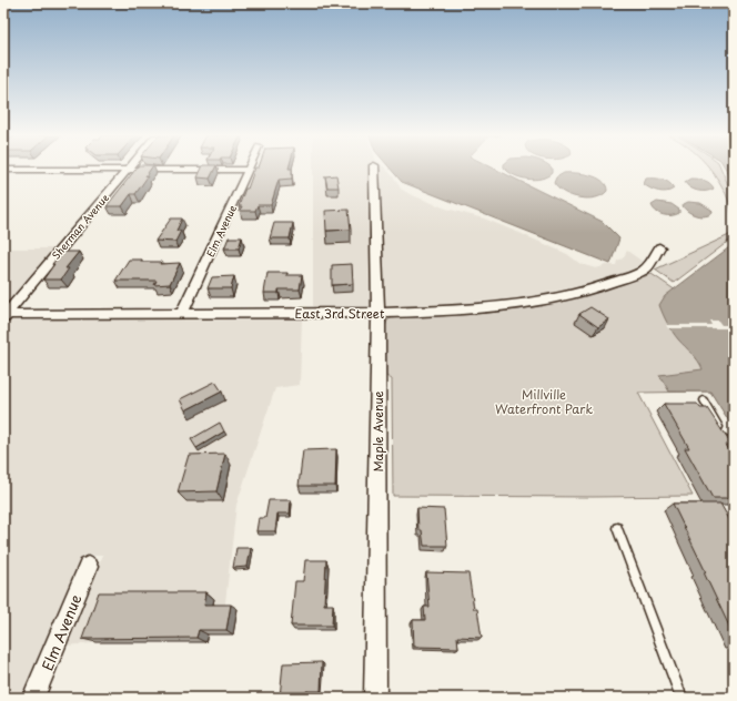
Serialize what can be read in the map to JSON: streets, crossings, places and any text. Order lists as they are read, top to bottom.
{
  "streets": {
    "street": [
      "Sherman Avenue",
      "Elm Avenue",
      "East 3rd Street",
      "Maple Avenue"
    ]
  },
  "crossings": [
    ["Sherman Avenue", "East 3rd Street"],
    ["Elm Avenue", "East 3rd Street"],
    ["East 3rd Street", "Maple Avenue"]
  ],
  "parks": ["Millville Waterfront Park"]
}
